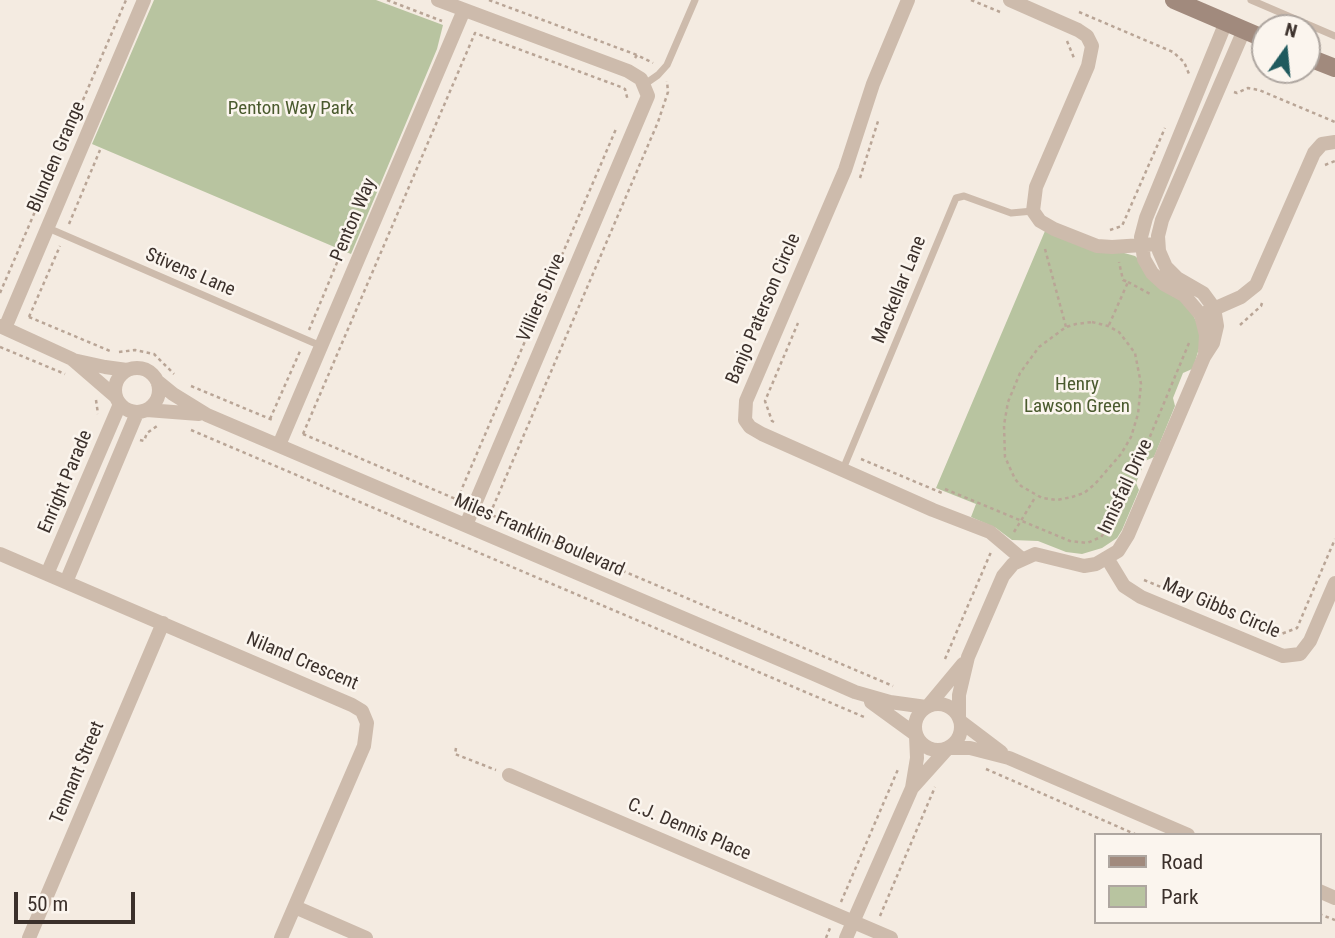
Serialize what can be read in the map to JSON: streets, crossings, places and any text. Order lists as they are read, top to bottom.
{
  "streets": {
    "street": [
      "Blunden Grange",
      "Penton Way",
      "Villiers Drive",
      "Banjo Paterson Circle",
      "Enright Parade",
      "Innisfail Drive",
      "Miles Franklin Boulevard",
      "May Gibbs Circle",
      "Niland Crescent",
      "Tennant Street",
      "C.J. Dennis Place"
    ],
    "lane": ["Stivens Lane", "Mackellar Lane"]
  },
  "crossings": [
    ["Blunden Grange", "Stivens Lane"],
    ["Penton Way", "Stivens Lane"],
    ["Penton Way", "Miles Franklin Boulevard"],
    ["Mackellar Lane", "Banjo Paterson Circle"],
    ["Villiers Drive", "Miles Franklin Boulevard"],
    ["Banjo Paterson Circle", "Innisfail Drive"],
    ["Enright Parade", "Miles Franklin Boulevard"],
    ["Enright Parade", "Niland Crescent"],
    ["Innisfail Drive", "May Gibbs Circle"],
    ["Niland Crescent", "Tennant Street"]
  ],
  "parks": ["Penton Way Park", "Henry Lawson Green"],
  "legend": ["Road", "Park"],
  "scale_bar": "50 m",
  "north": "top"
}
